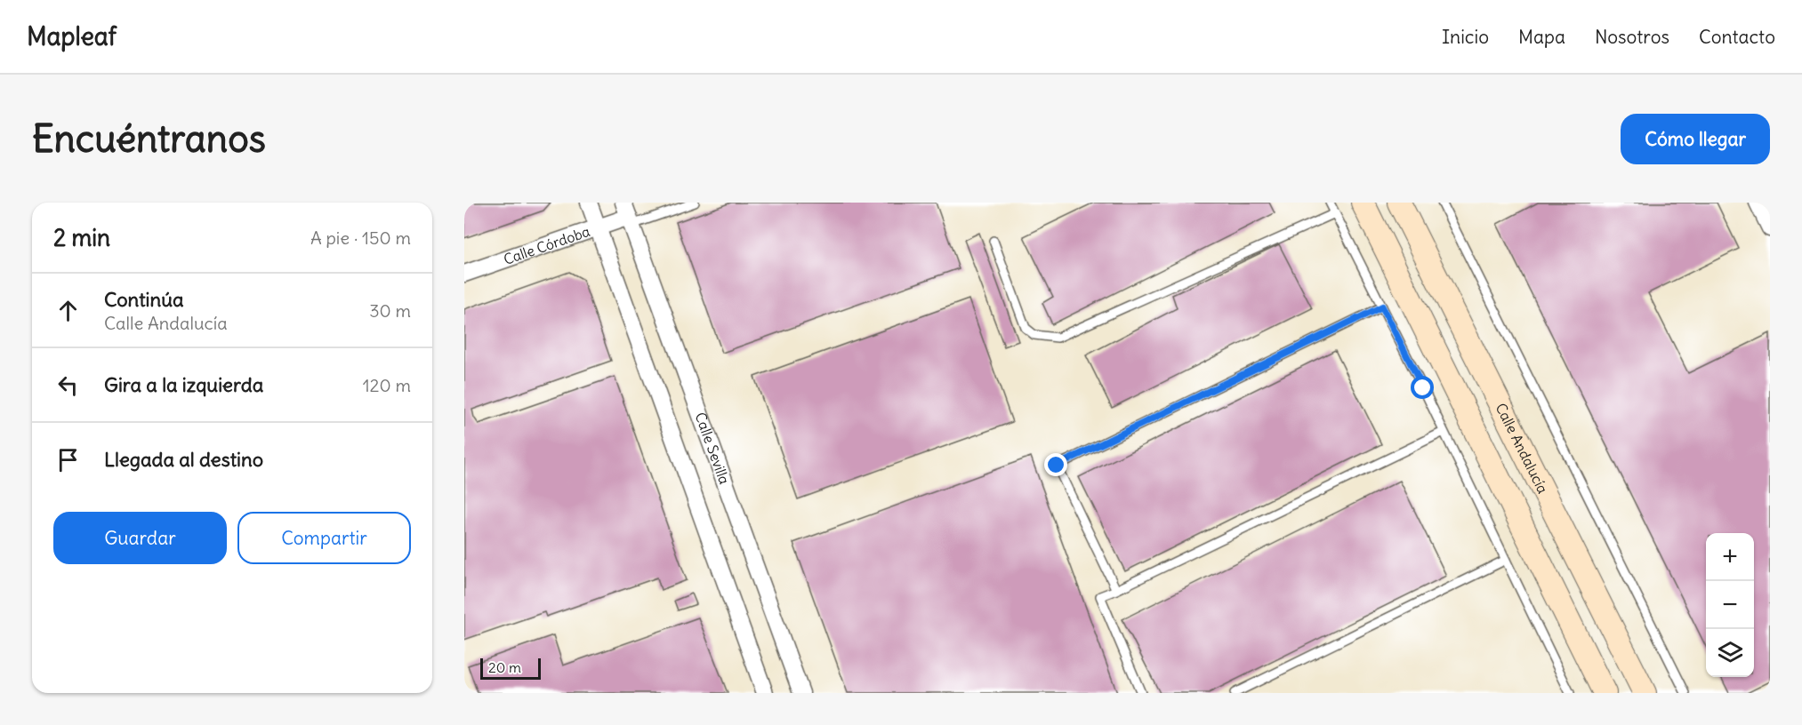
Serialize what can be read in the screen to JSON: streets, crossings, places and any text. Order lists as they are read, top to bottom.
{
  "streets": {
    "main road": ["Calle Andalucía"],
    "street": ["Calle Córdoba", "Calle Sevilla"]
  },
  "crossings": [
    ["Calle Córdoba", "Calle Sevilla"]
  ],
  "scale_bar": "20 m",
  "page": {
    "header": "Mapleaf",
    "nav": [
      "Inicio",
      "Mapa",
      "Nosotros",
      "Contacto"
    ],
    "buttons": [
      "Cómo llegar",
      ["Guardar", "Compartir"]
    ],
    "title": "Encuéntranos",
    "heading": ["2 min", "A pie · 150 m"],
    "list": [
      ["Continúa", "Calle Andalucía", "30 m"],
      ["Gira a la izquierda", "120 m"],
      "Llegada al destino"
    ],
    "map_buttons": ["+", "−"],
    "scale": "20 m"
  }
}
